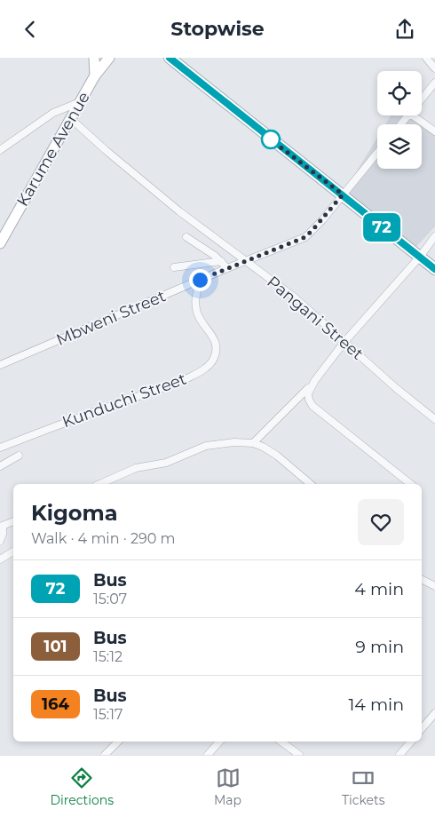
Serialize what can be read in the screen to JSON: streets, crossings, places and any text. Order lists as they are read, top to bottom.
{
  "streets": {
    "street": [
      "Karume Avenue",
      "Mbweni Street",
      "Pangani Street",
      "Kunduchi Street"
    ]
  },
  "crossings": [
    ["Karume Avenue", "Pangani Street"],
    ["Mbweni Street", "Pangani Street"],
    ["Mbweni Street", "Kunduchi Street"]
  ],
  "lines": ["bus line 72"],
  "page": {
    "header": "Stopwise",
    "on_map": "72",
    "heading": ["Kigoma", "Walk · 4 min · 290 m"],
    "list": [
      {
        "mark": "72",
        "name": "Bus",
        "note": "15:07",
        "value": "4 min"
      },
      {
        "mark": "101",
        "name": "Bus",
        "note": "15:12",
        "value": "9 min"
      },
      {
        "mark": "164",
        "name": "Bus",
        "note": "15:17",
        "value": "14 min"
      }
    ],
    "tabs": ["Directions", "Map", "Tickets"]
  }
}
